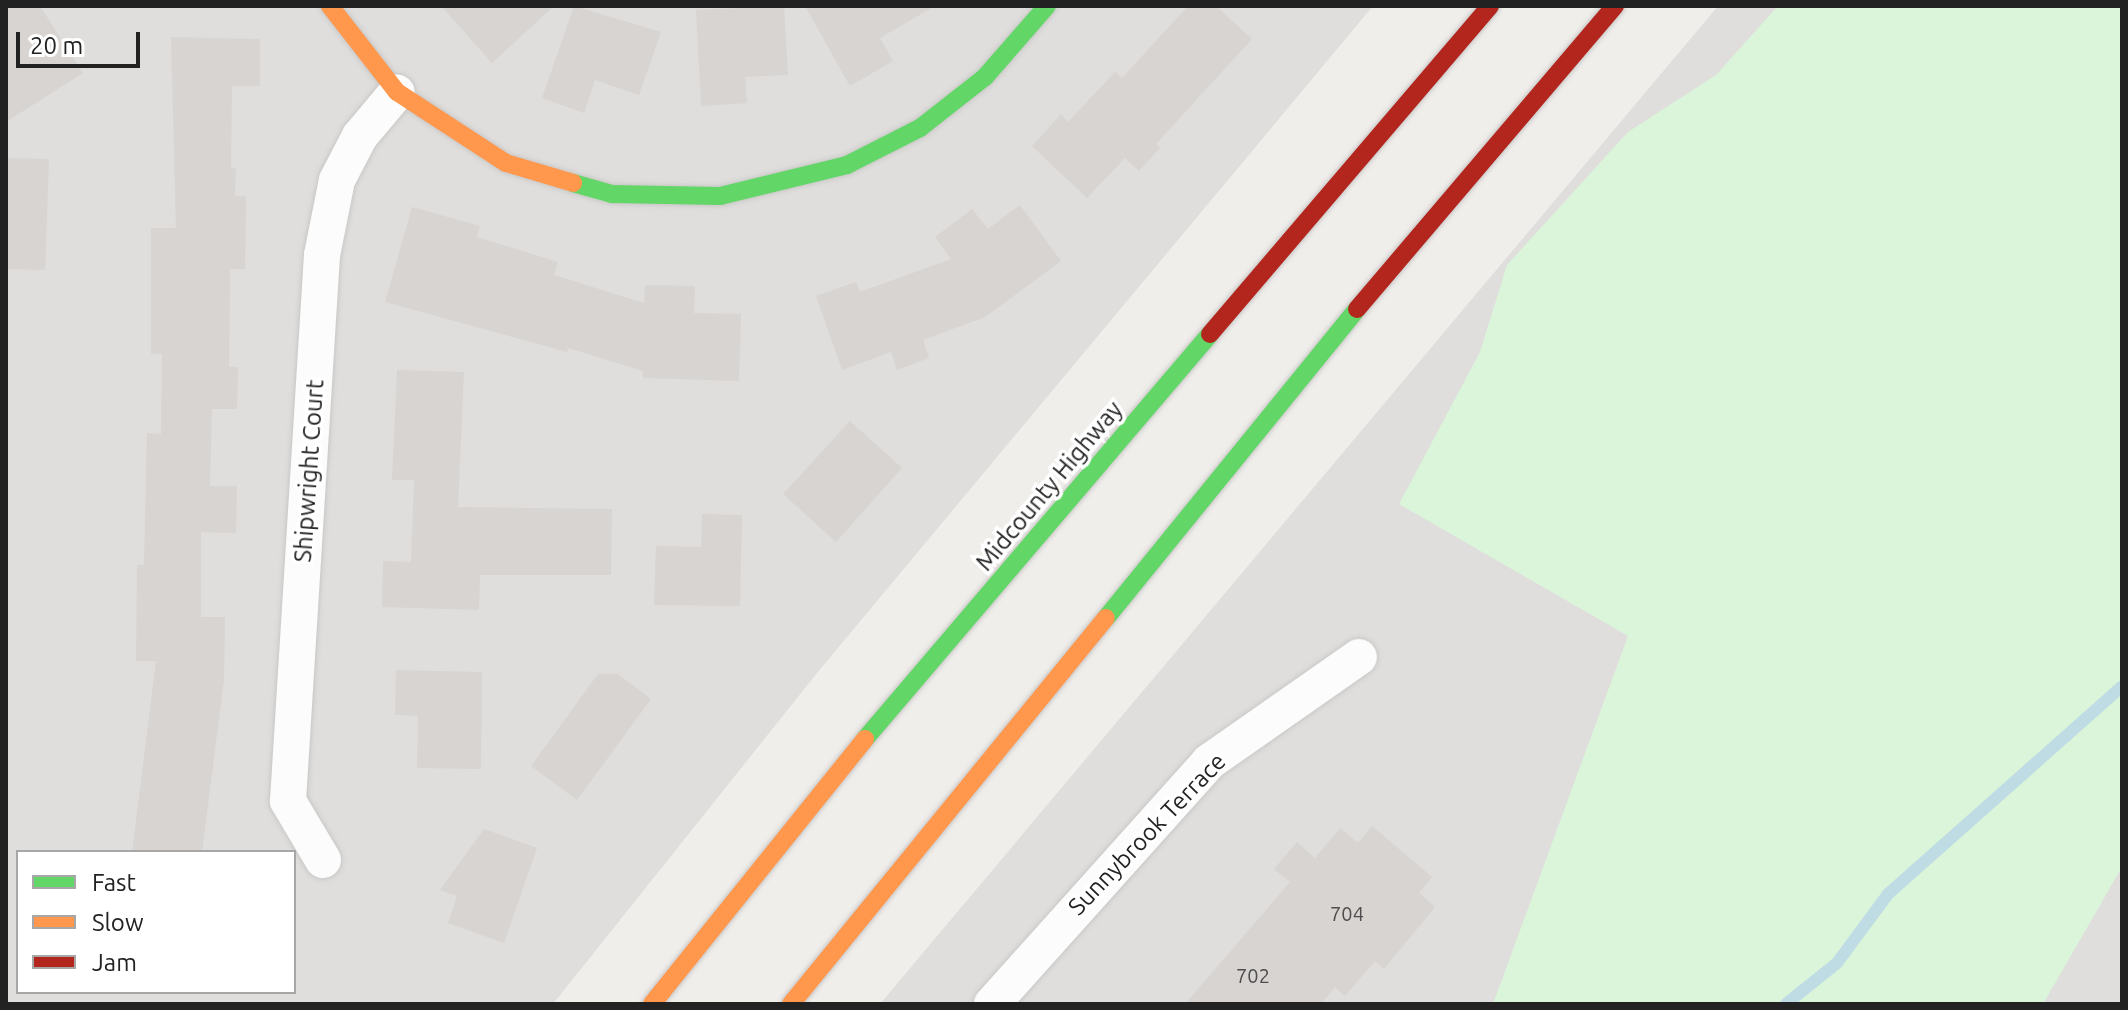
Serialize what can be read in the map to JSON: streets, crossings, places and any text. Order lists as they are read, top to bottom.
{
  "streets": {
    "main road": ["Midcounty Highway"],
    "street": ["Shipwright Court", "Sunnybrook Terrace"]
  },
  "house_numbers": ["704", "702"],
  "legend": ["Fast", "Slow", "Jam"],
  "scale_bar": "20 m"
}
